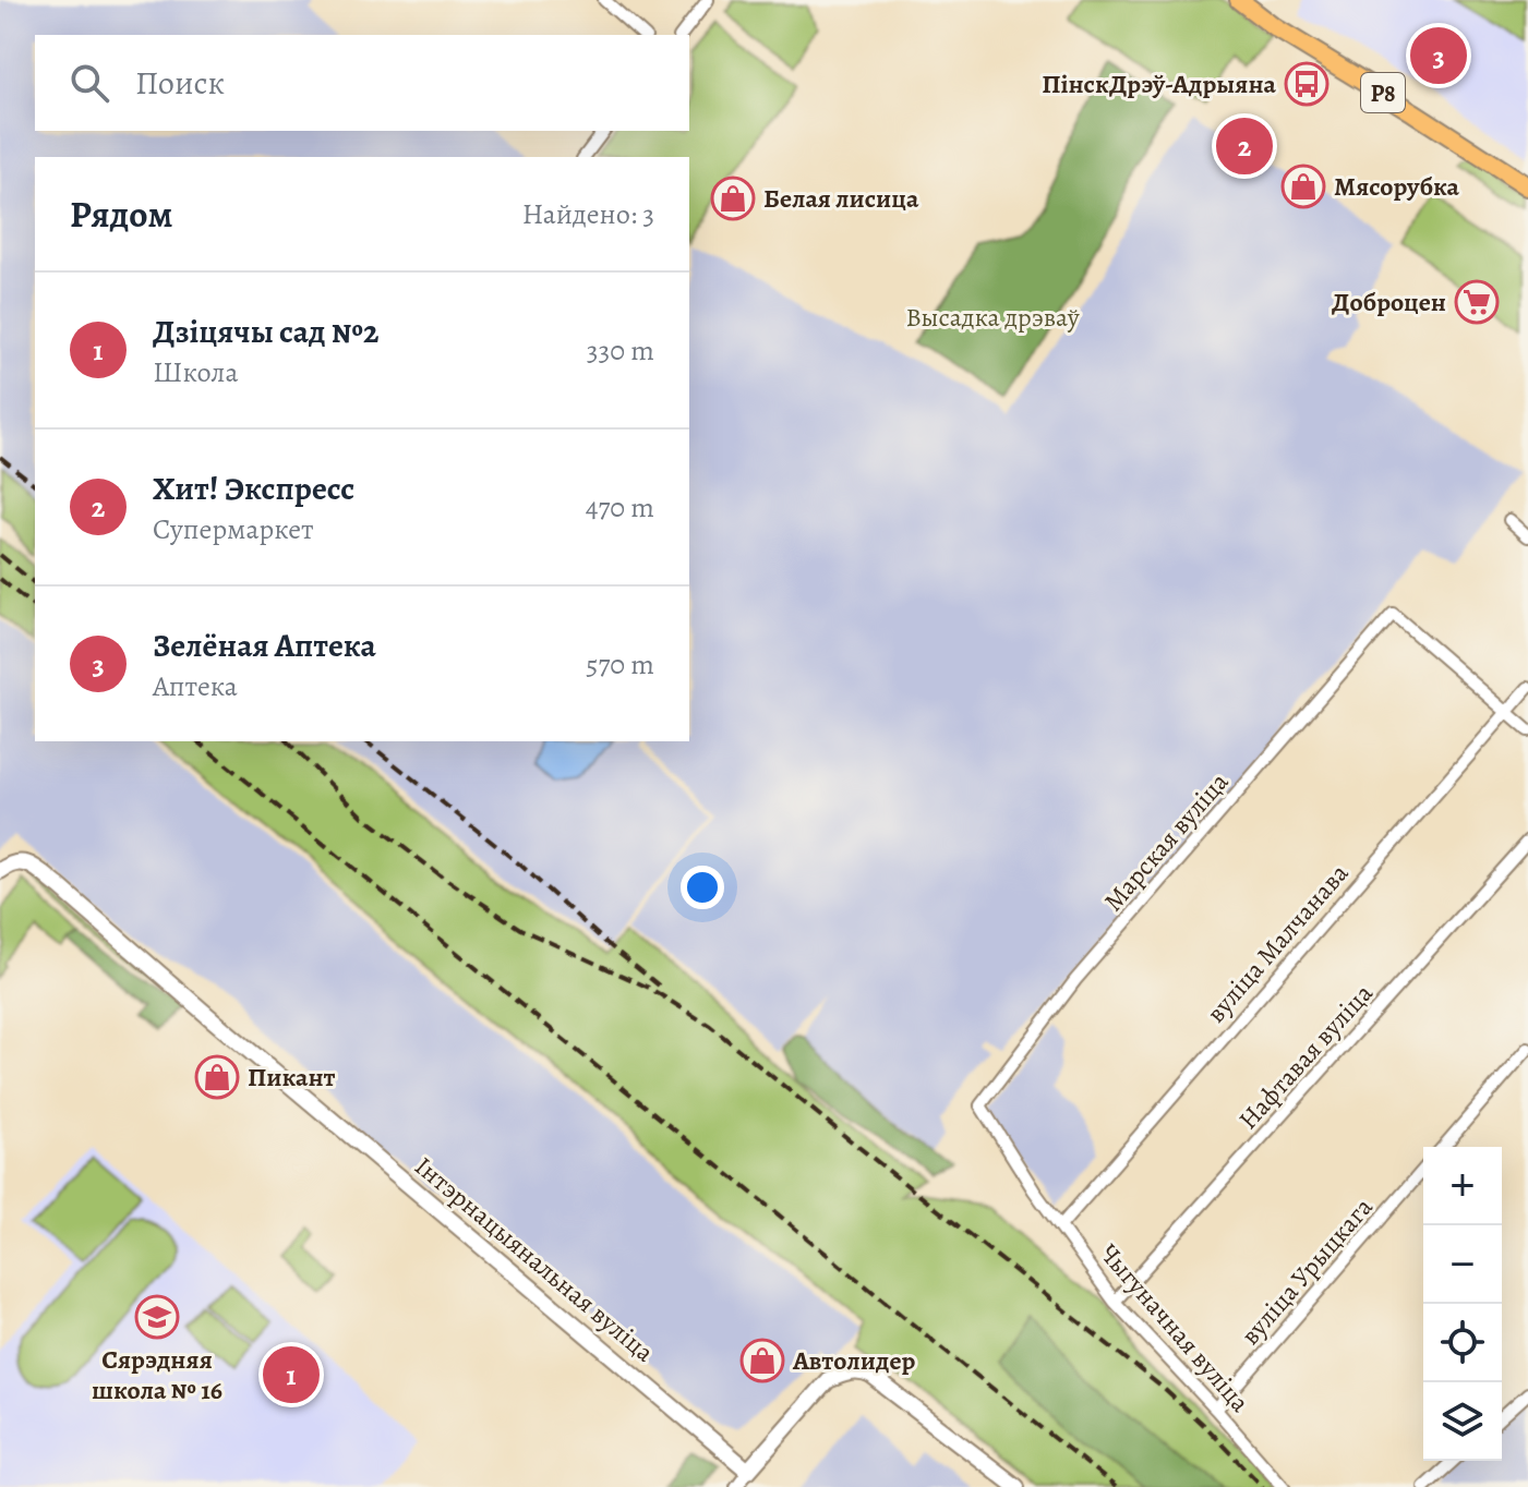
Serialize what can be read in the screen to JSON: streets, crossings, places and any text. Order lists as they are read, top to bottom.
{
  "streets": {
    "main road": ["Р8"],
    "street": [
      "Марская вуліца",
      "вуліца Малчанава",
      "Нафтавая вуліца",
      "Інтэрнацыянальная вуліца",
      "вуліца Урыцкага",
      "Чыгуначная вуліца"
    ]
  },
  "crossings": [
    ["Марская вуліца", "вуліца Малчанава"],
    ["Марская вуліца", "Чыгуначная вуліца"],
    ["вуліца Малчанава", "Чыгуначная вуліца"],
    ["Нафтавая вуліца", "Чыгуначная вуліца"],
    ["вуліца Урыцкага", "Чыгуначная вуліца"]
  ],
  "parks": ["Высадка дрэваў"],
  "places": {
    "bus stop": ["ПінскДрэў-Адрыяна"],
    "shop": [
      "Мясорубка",
      "Белая лисица",
      "Пикант",
      "Автолидер"
    ],
    "supermarket": ["Доброцен"],
    "school or university": ["Сярэдняя школа № 16"]
  },
  "page": {
    "pins": ["3", "2", "1"],
    "search": "Поиск",
    "heading": ["Рядом", "Найдено: 3"],
    "list": [
      {
        "mark": "1",
        "name": "Дзіцячы сад №2",
        "note": "Школа",
        "value": "330 m"
      },
      {
        "mark": "2",
        "name": "Хит! Экспресс",
        "note": "Супермаркет",
        "value": "470 m"
      },
      {
        "mark": "3",
        "name": "Зелёная Аптека",
        "note": "Аптека",
        "value": "570 m"
      }
    ],
    "map_buttons": ["+", "−"]
  }
}
